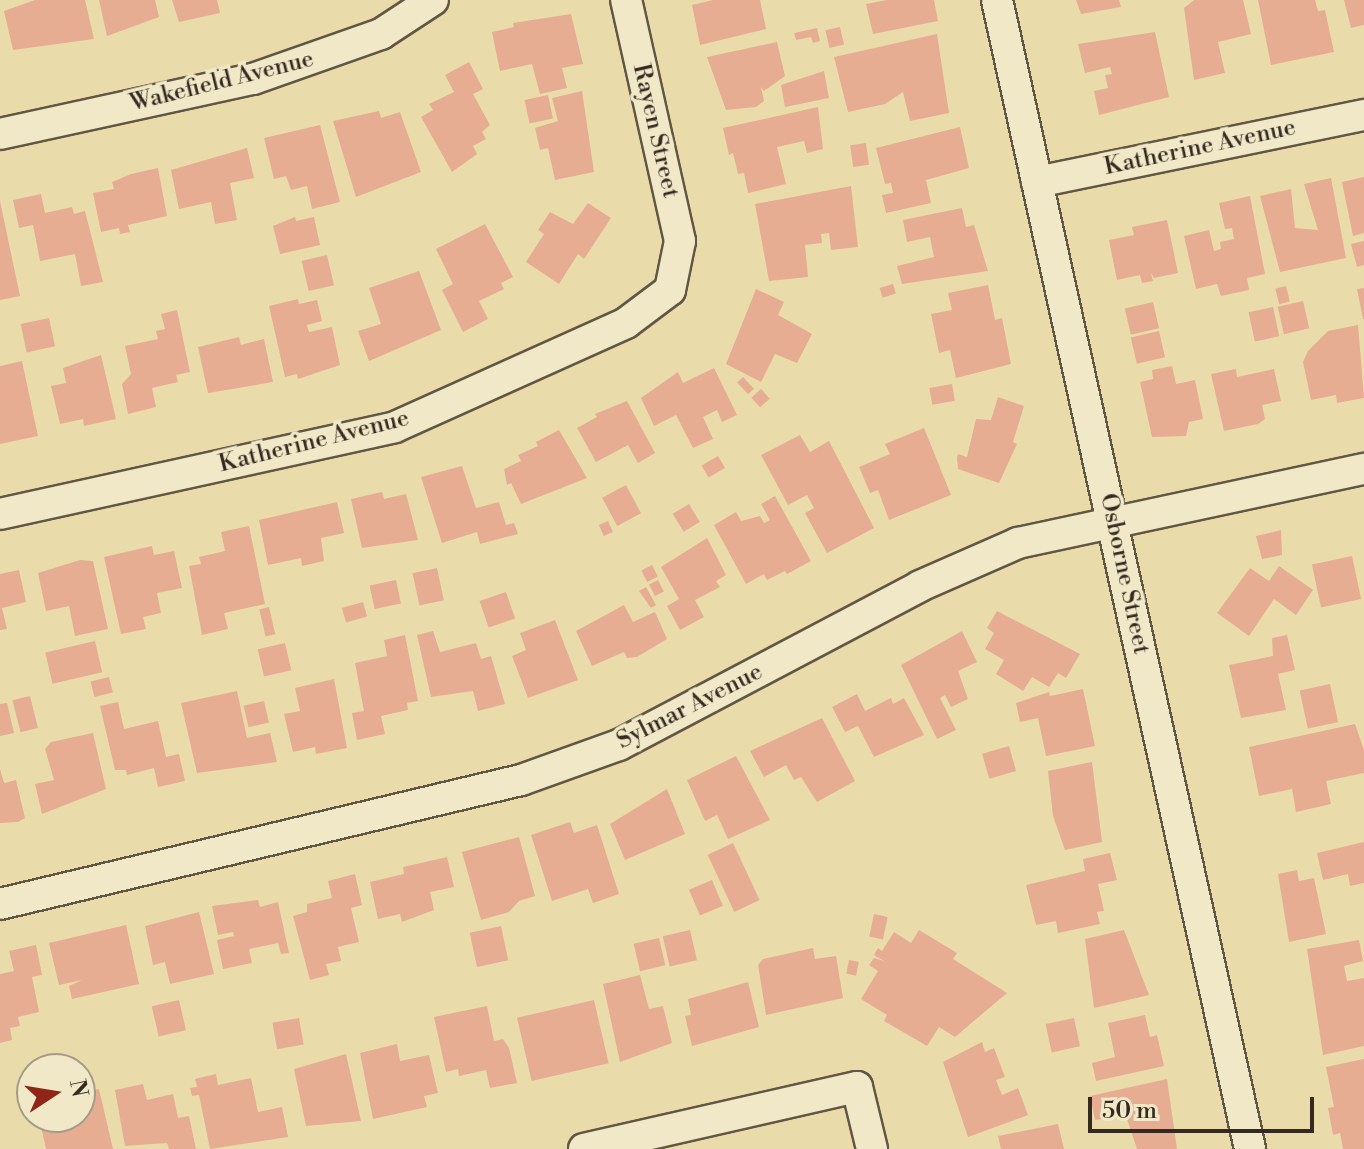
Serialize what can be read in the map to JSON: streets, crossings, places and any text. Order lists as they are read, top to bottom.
{
  "streets": {
    "street": [
      "Wakefield Avenue",
      "Rayen Street",
      "Katherine Avenue",
      "Osborne Street",
      "Sylmar Avenue"
    ]
  },
  "crossings": [
    ["Rayen Street", "Katherine Avenue"],
    ["Katherine Avenue", "Osborne Street"],
    ["Osborne Street", "Sylmar Avenue"]
  ],
  "scale_bar": "50 m",
  "north": "right"
}
